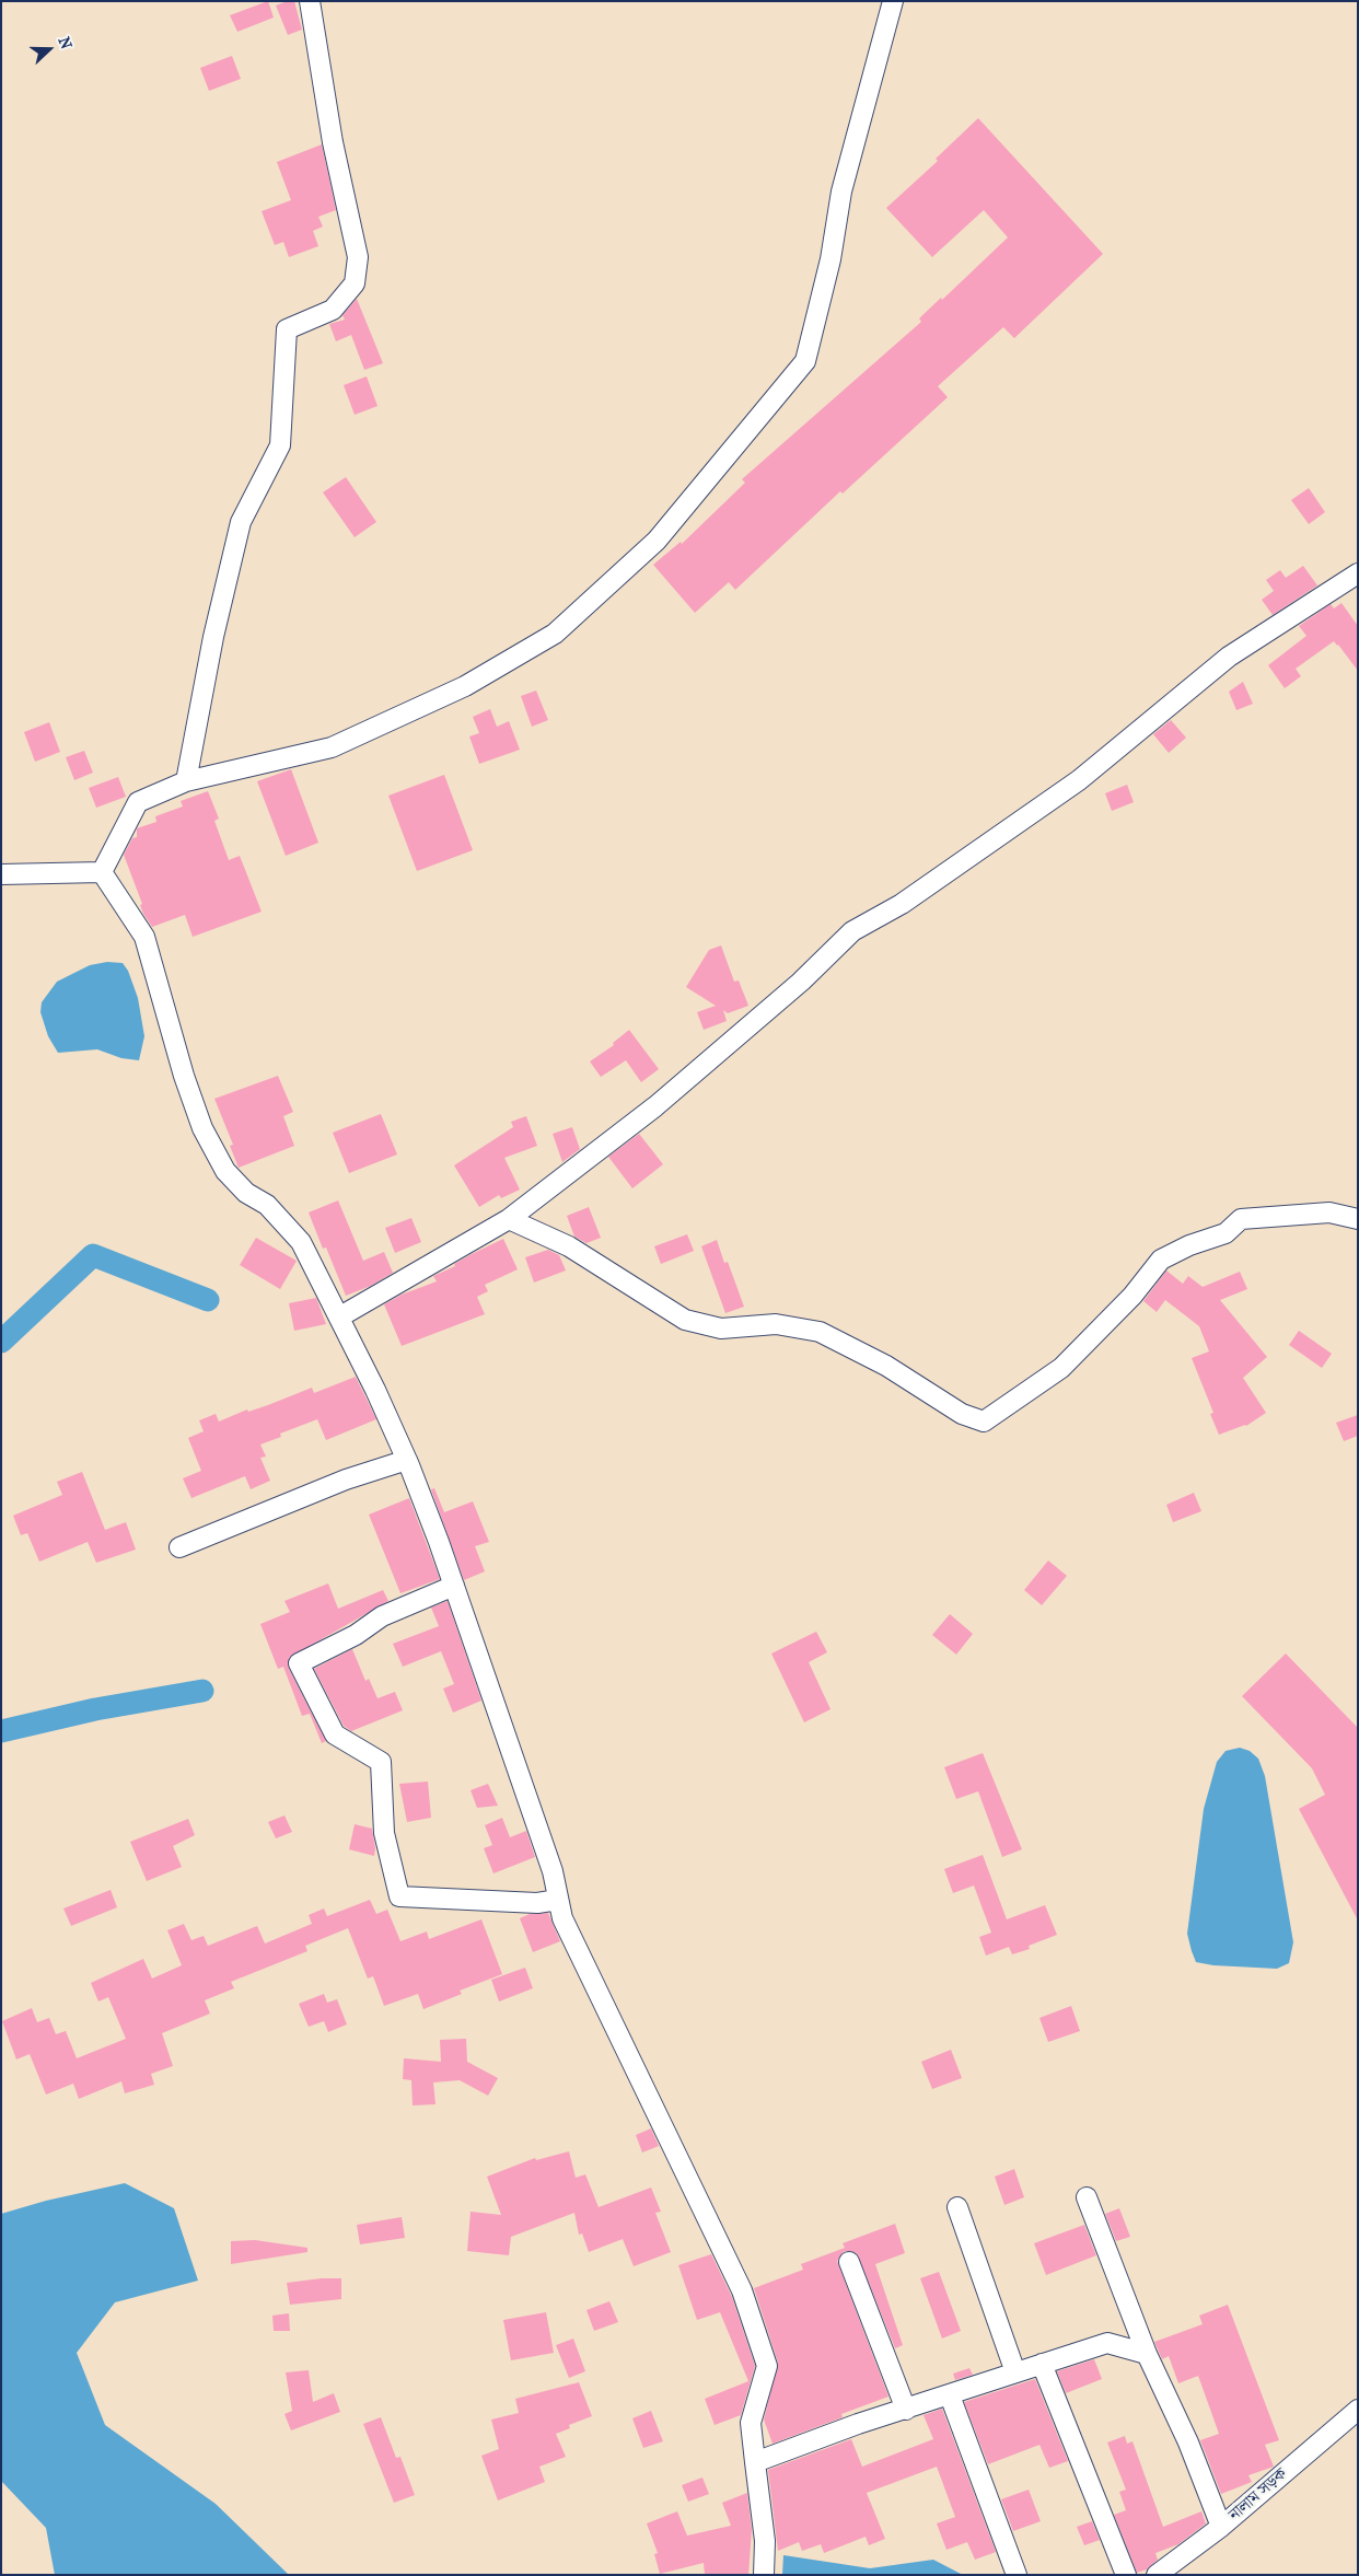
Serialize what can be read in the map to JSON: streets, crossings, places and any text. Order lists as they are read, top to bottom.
{
  "streets": {
    "street": ["নালাম সড়ক"]
  },
  "north": "right"
}
